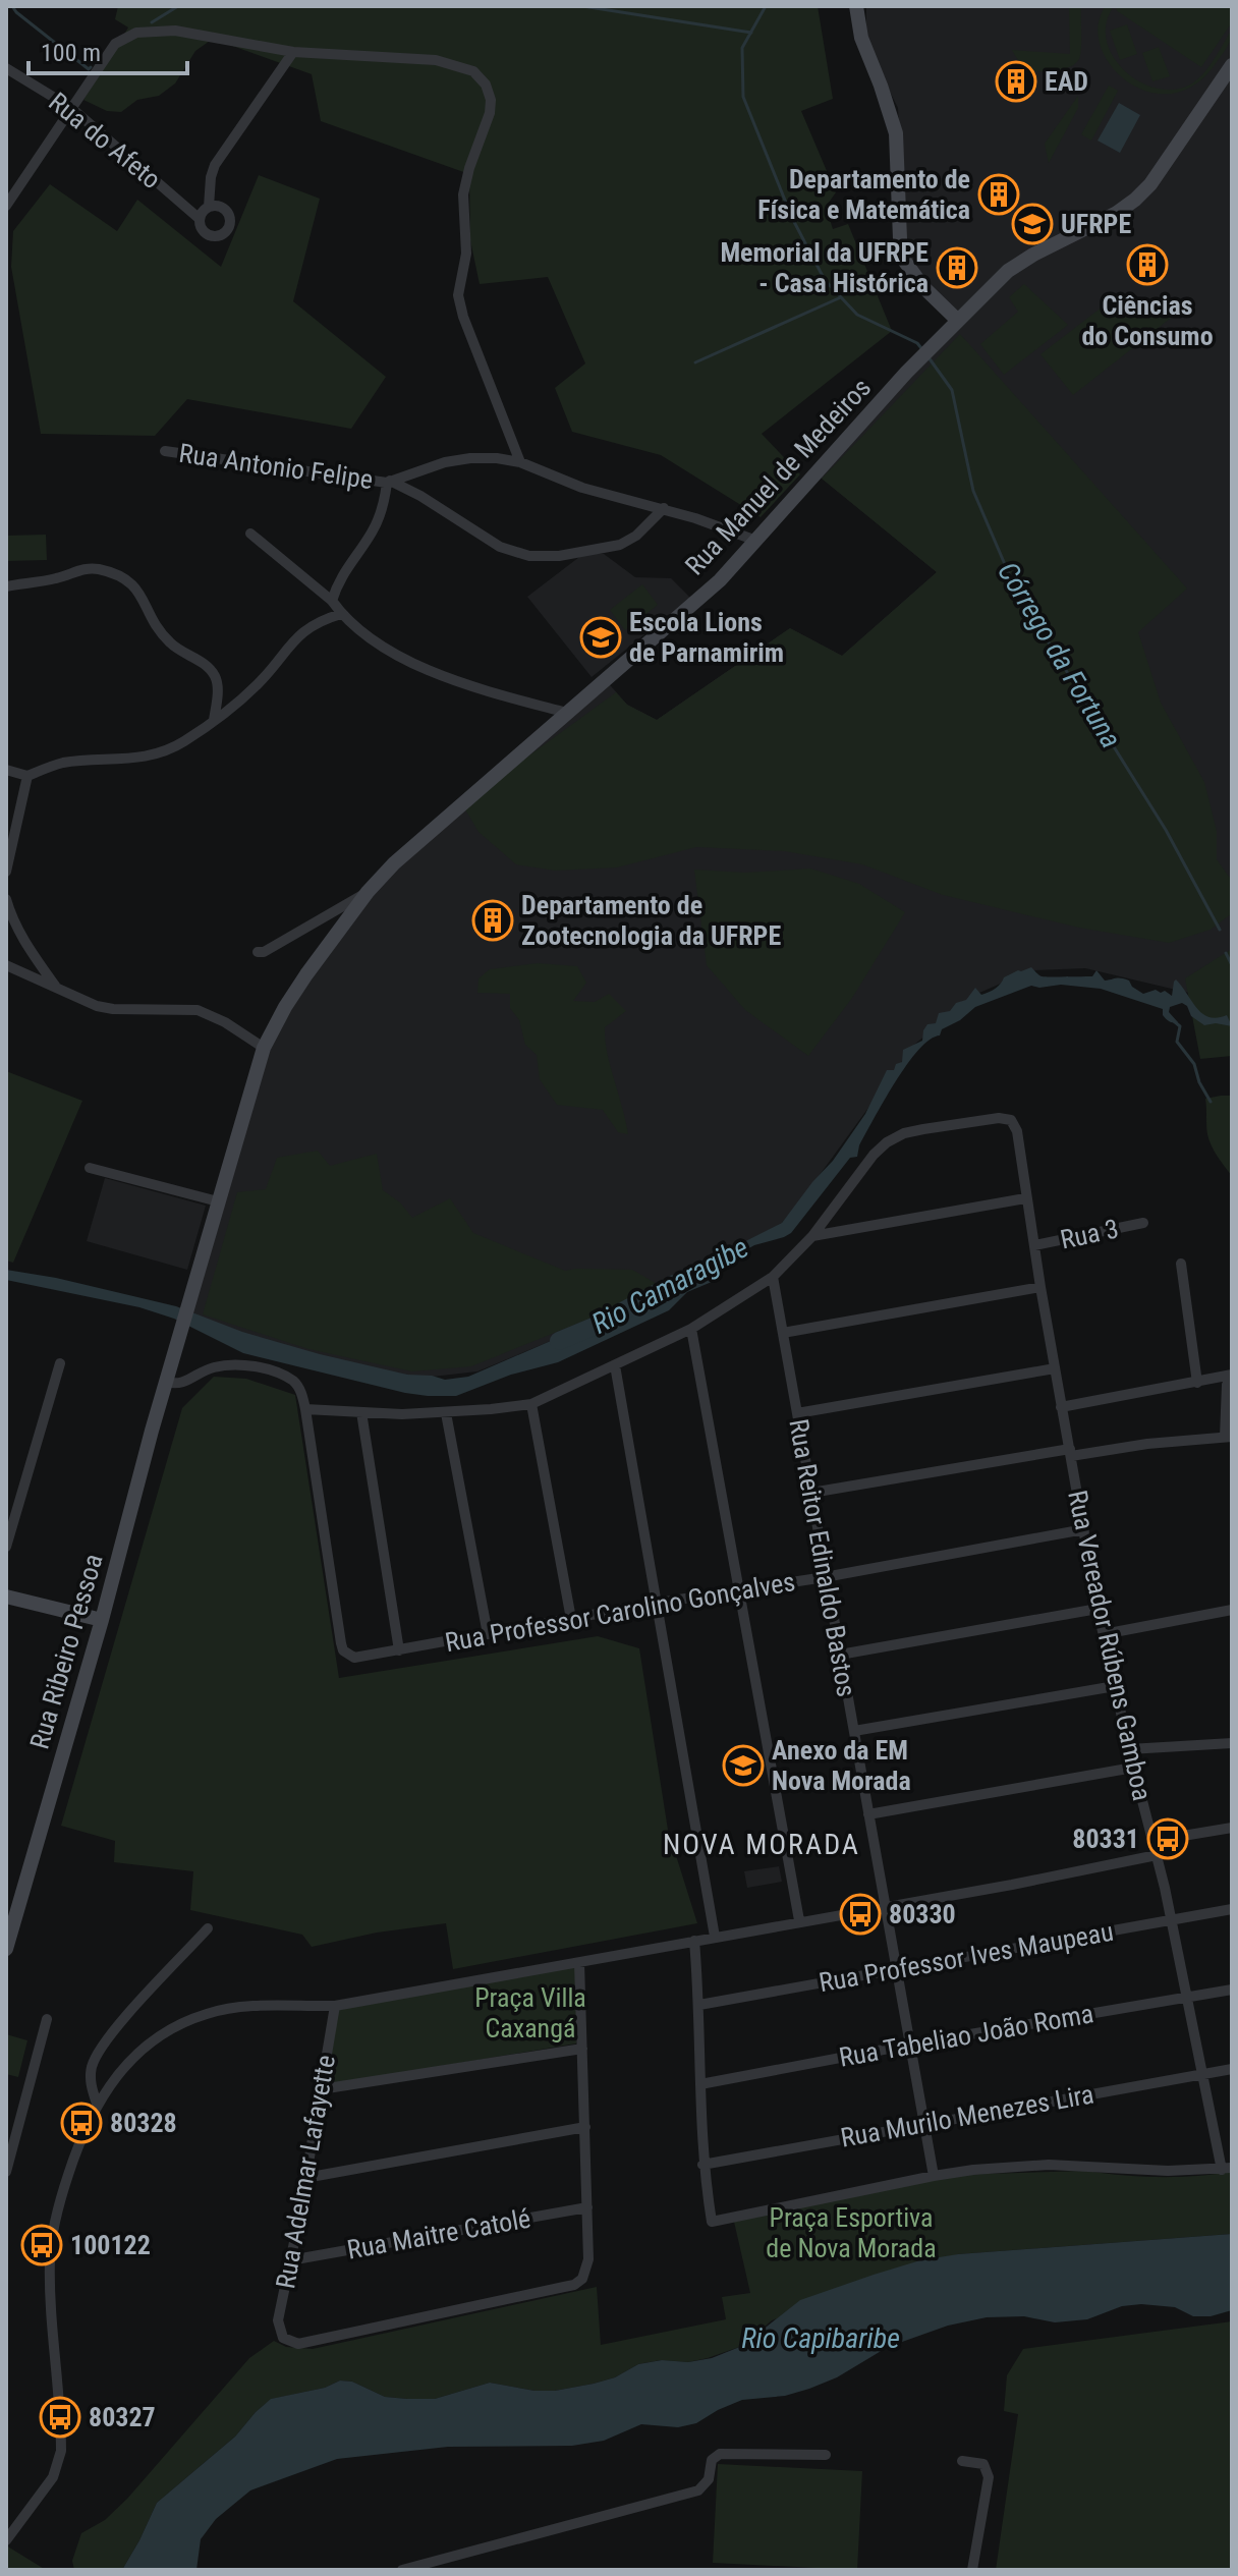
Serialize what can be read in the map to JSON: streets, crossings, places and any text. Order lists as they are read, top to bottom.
{
  "streets": {
    "main road": ["Rua Manuel de Medeiros", "Rua Ribeiro Pessoa"],
    "street": [
      "Rua do Afeto",
      "Rua Antonio Felipe",
      "Rua 3",
      "Rua Reitor Edinaldo Bastos",
      "Rua Professor Carolino Gonçalves",
      "Rua Vereador Rúbens Gamboa",
      "Rua Professor Ives Maupeau",
      "Rua Tabeliao João Roma",
      "Rua Murilo Menezes Lira",
      "Rua Adelmar Lafayette",
      "Rua Maitre Catolé"
    ]
  },
  "crossings": [
    ["Rua Manuel de Medeiros", "Rua Ribeiro Pessoa"],
    ["Rua 3", "Rua Vereador Rúbens Gamboa"],
    ["Rua Reitor Edinaldo Bastos", "Rua Professor Carolino Gonçalves"],
    ["Rua Reitor Edinaldo Bastos", "Rua Professor Ives Maupeau"],
    ["Rua Reitor Edinaldo Bastos", "Rua Tabeliao João Roma"],
    ["Rua Reitor Edinaldo Bastos", "Rua Murilo Menezes Lira"],
    ["Rua Professor Carolino Gonçalves", "Rua Vereador Rúbens Gamboa"],
    ["Rua Vereador Rúbens Gamboa", "Rua Professor Ives Maupeau"],
    ["Rua Vereador Rúbens Gamboa", "Rua Tabeliao João Roma"],
    ["Rua Vereador Rúbens Gamboa", "Rua Murilo Menezes Lira"],
    ["Rua Adelmar Lafayette", "Rua Maitre Catolé"]
  ],
  "districts": ["NOVA MORADA"],
  "water": ["Córrego da Fortuna", "Rio Camaragibe", "Rio Capibaribe"],
  "parks": ["Praça Villa Caxangá", "Praça Esportiva de Nova Morada"],
  "places": {
    "building": [
      "EAD",
      "Departamento de Física e Matemática",
      "Ciências do Consumo",
      "Memorial da UFRPE - Casa Histórica",
      "Departamento de Zootecnologia da UFRPE"
    ],
    "school or university": ["UFRPE", "Escola Lions de Parnamirim", "Anexo da EM Nova Morada"],
    "bus stop": [
      "80331",
      "80330",
      "80328",
      "100122",
      "80327"
    ]
  },
  "scale_bar": "100 m"
}
